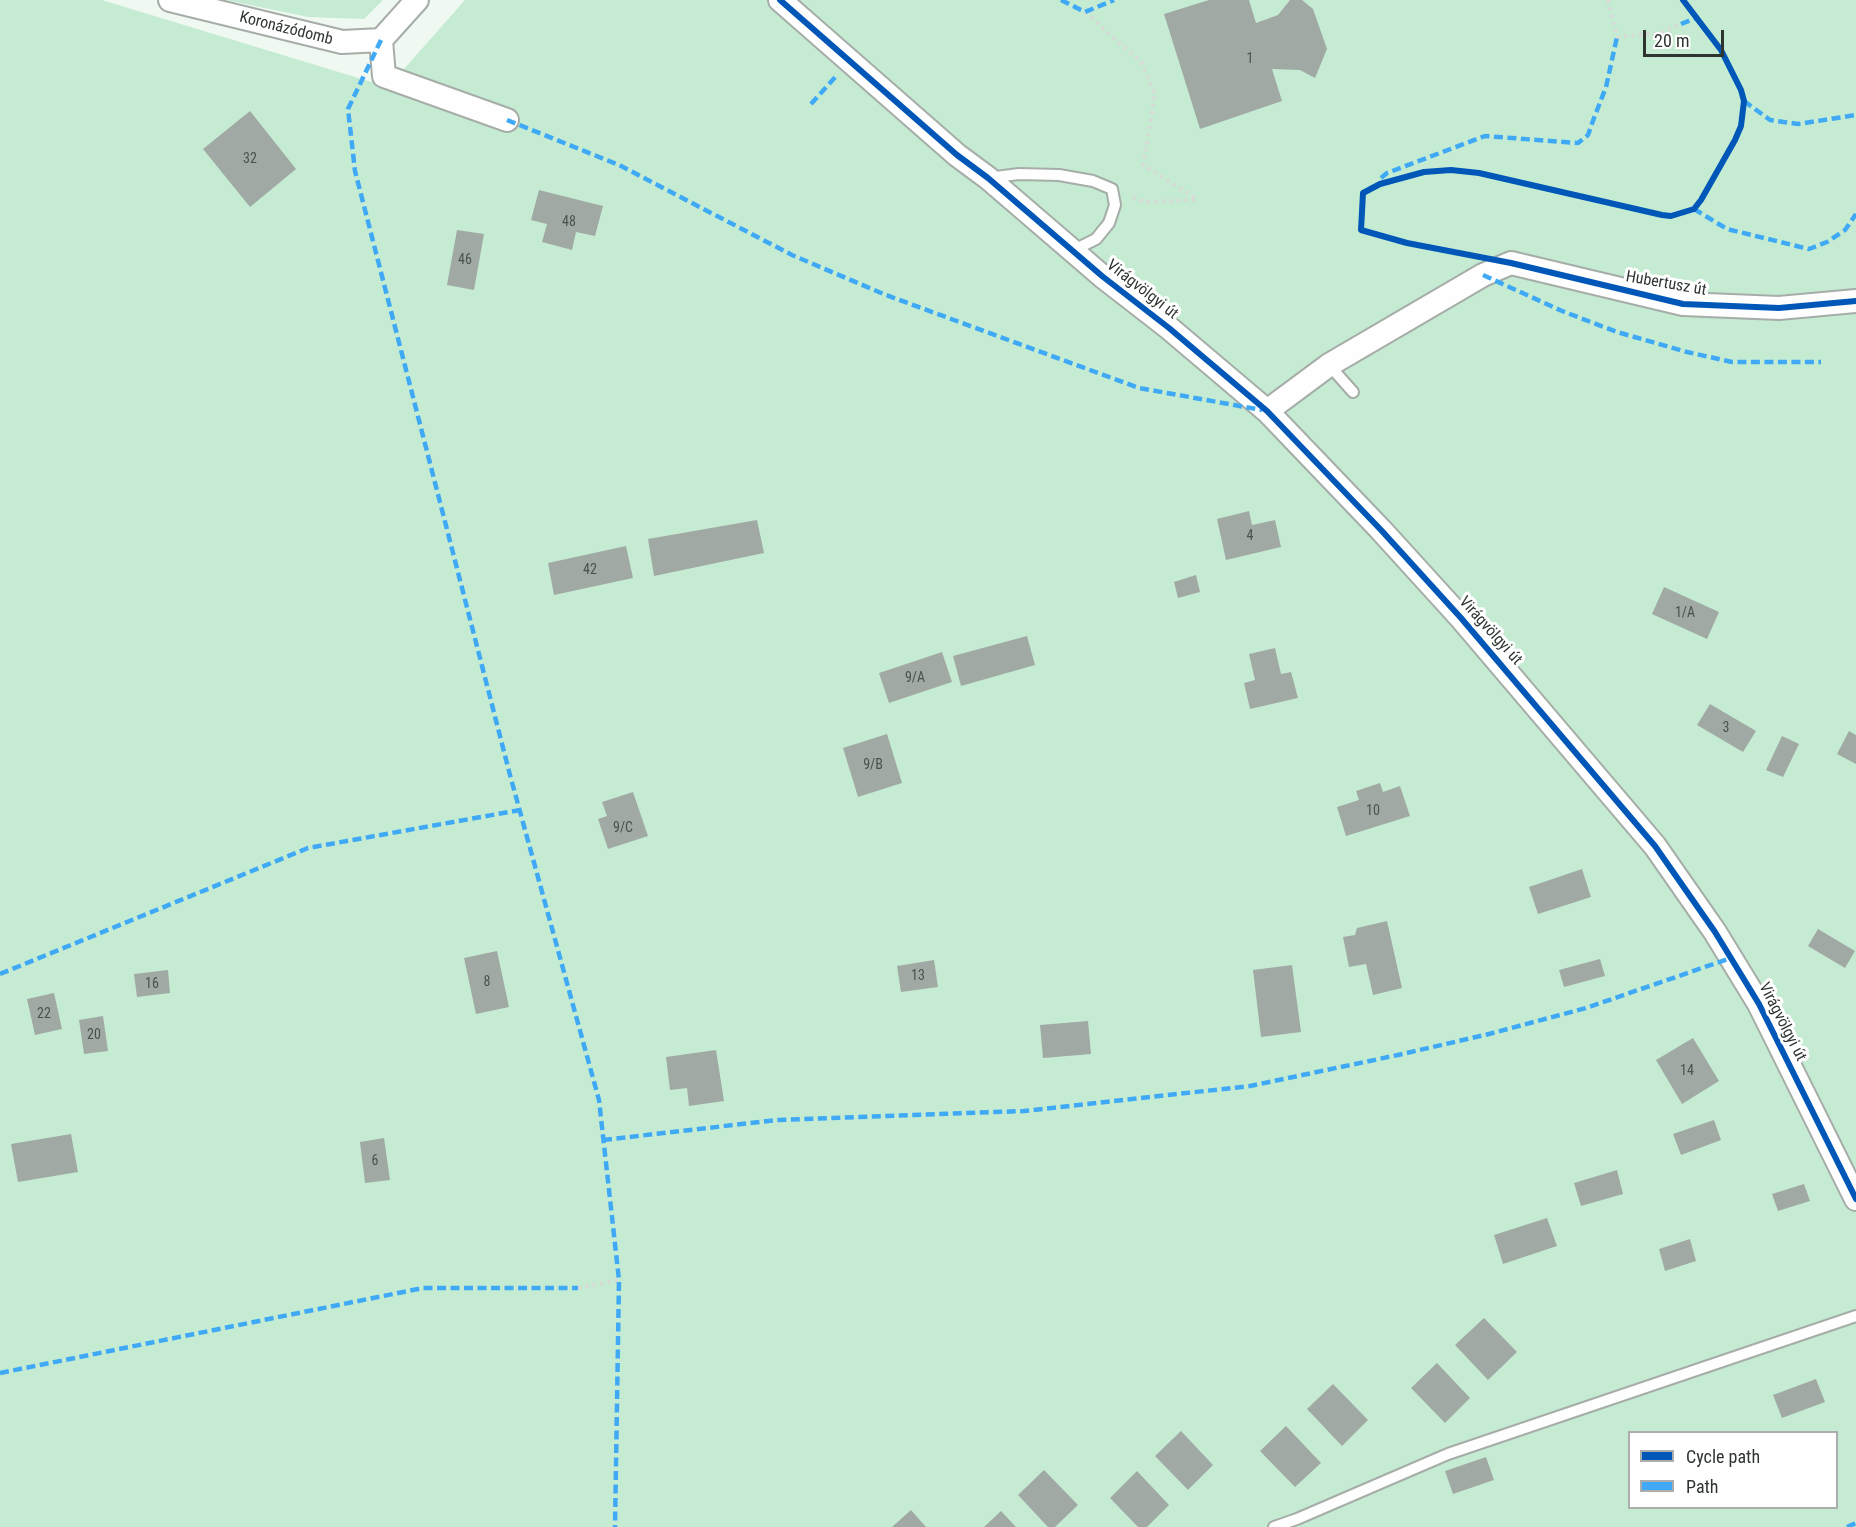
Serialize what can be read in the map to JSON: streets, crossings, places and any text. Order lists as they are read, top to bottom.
{
  "streets": {
    "street": ["Koronázódomb", "Hubertusz út", "Virágvölgyi út"]
  },
  "crossings": [
    ["Hubertusz út", "Virágvölgyi út"]
  ],
  "house_numbers": [
    "1",
    "32",
    "48",
    "46",
    "4",
    "42",
    "1/A",
    "9/A",
    "3",
    "9/B",
    "10",
    "9/C",
    "13",
    "8",
    "16",
    "22",
    "20",
    "14",
    "6"
  ],
  "legend": ["Cycle path", "Path"],
  "scale_bar": "20 m"
}
